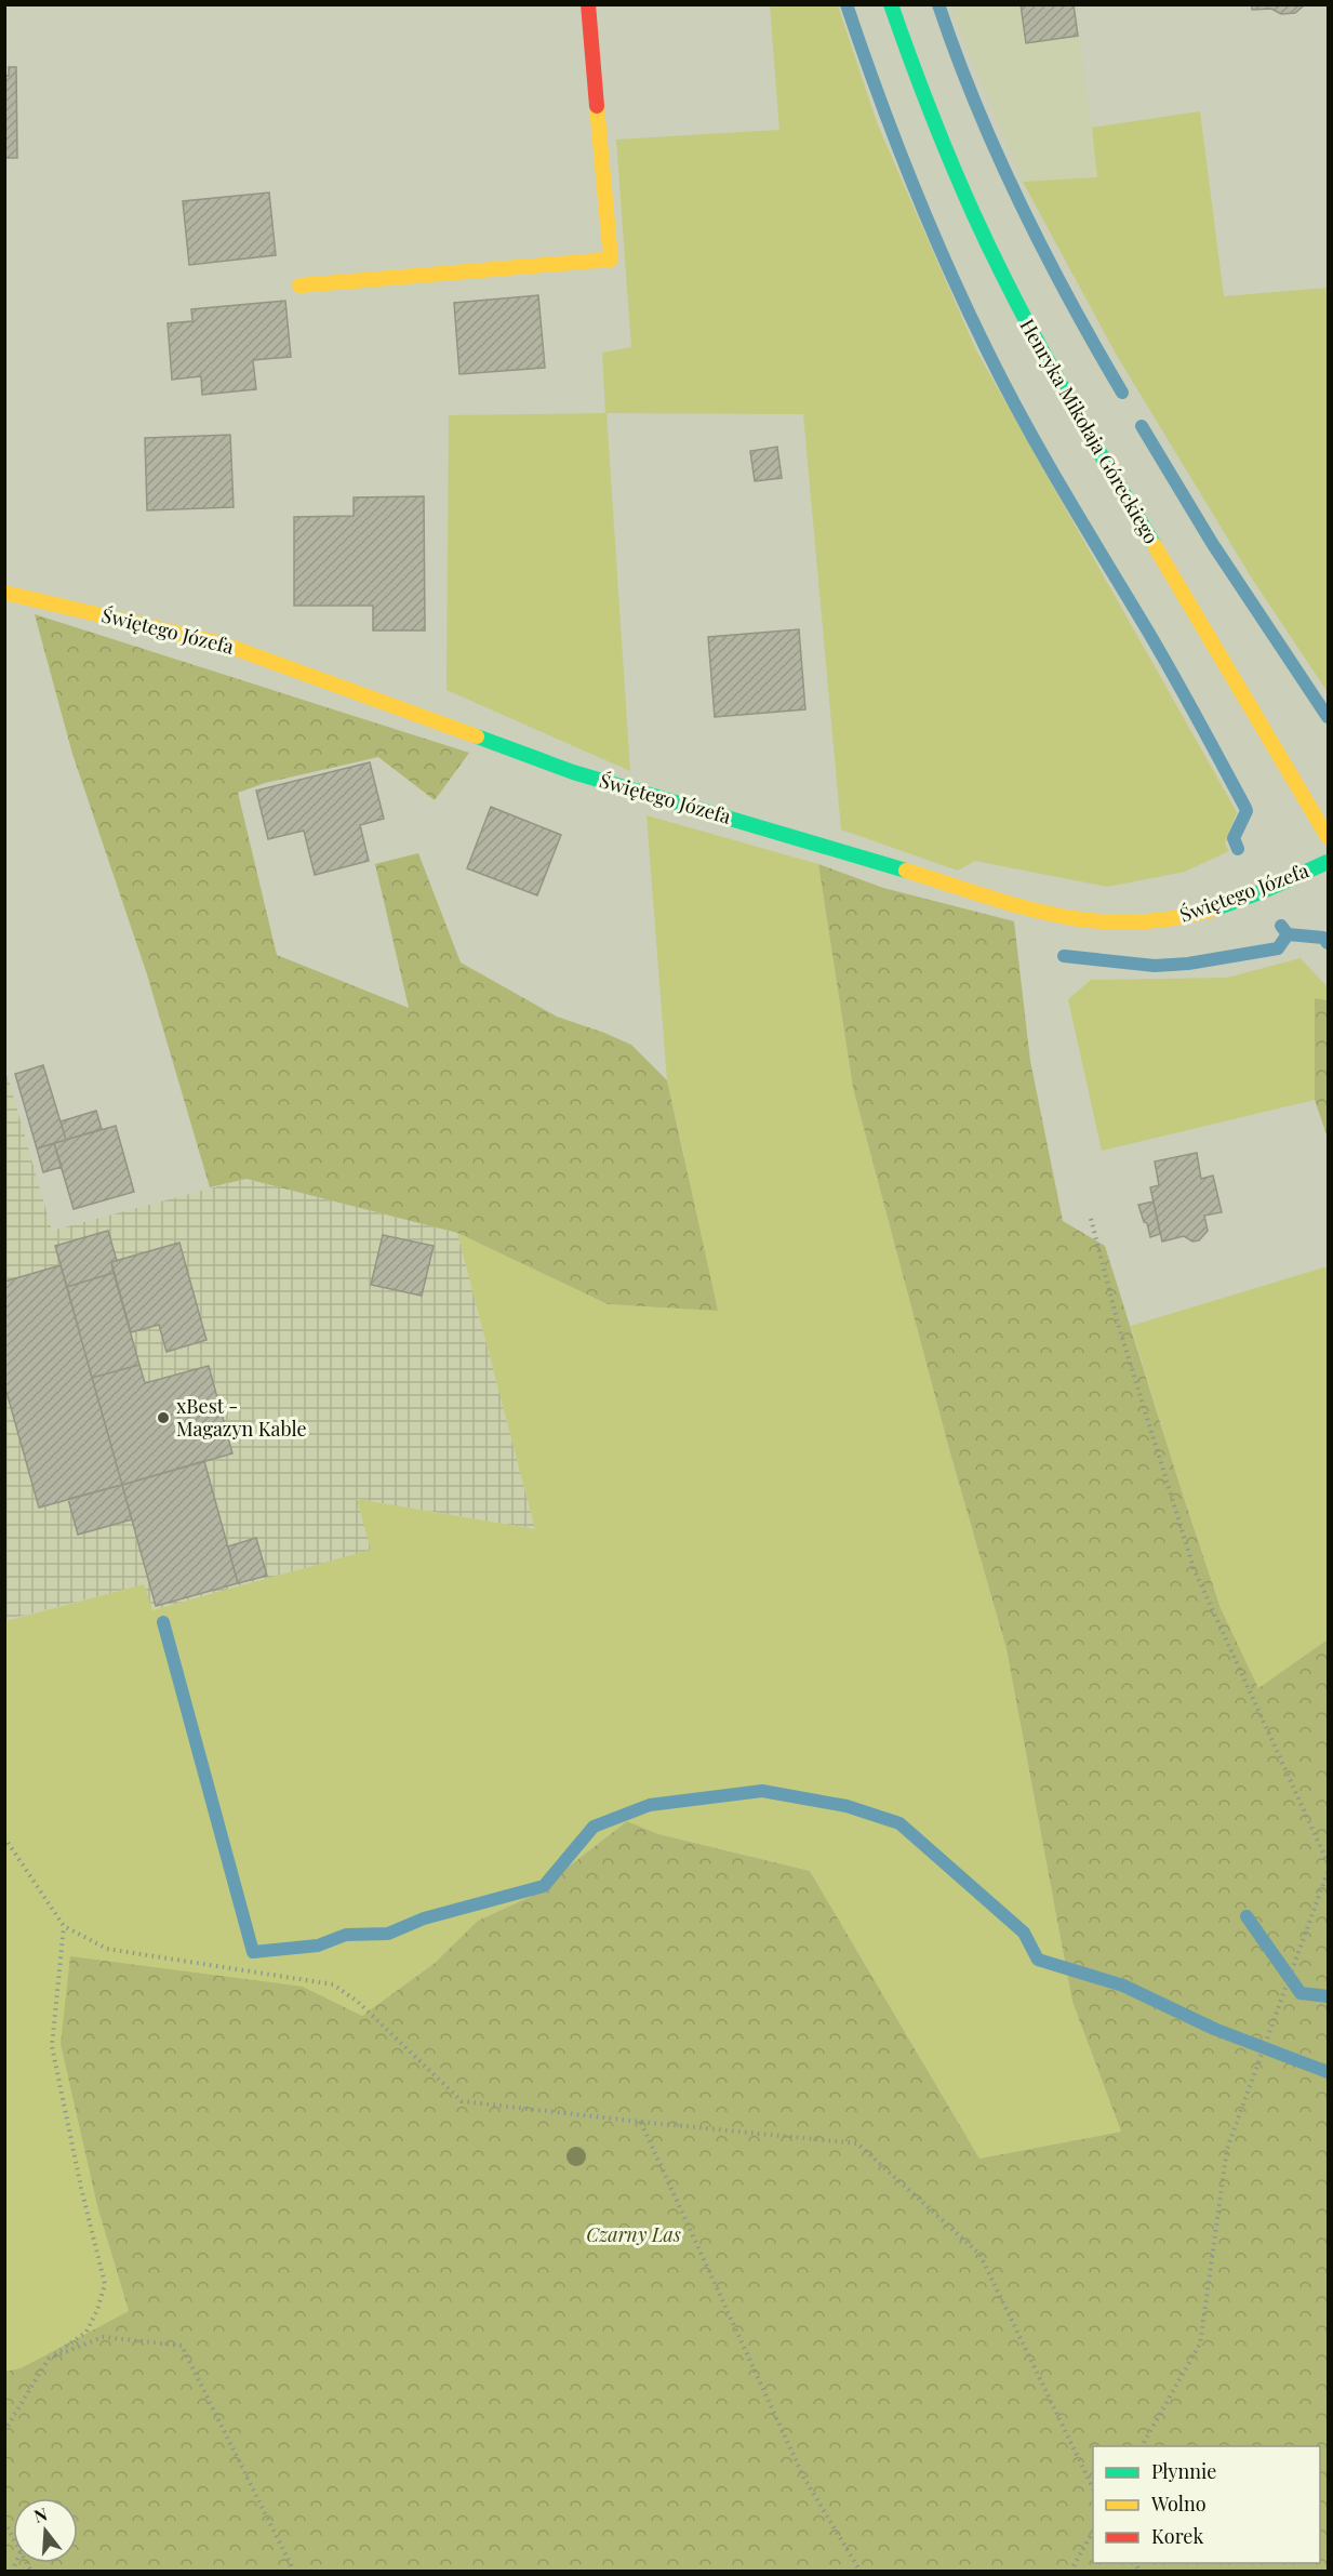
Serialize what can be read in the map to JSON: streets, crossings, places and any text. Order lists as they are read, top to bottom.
{
  "streets": {
    "street": ["Henryka Mikołaja Góreckiego", "Świętego Józefa"]
  },
  "parks": ["Czarny Las"],
  "places": ["xBest - Magazyn Kable"],
  "legend": ["Płynnie", "Wolno", "Korek"],
  "north": "top"
}
